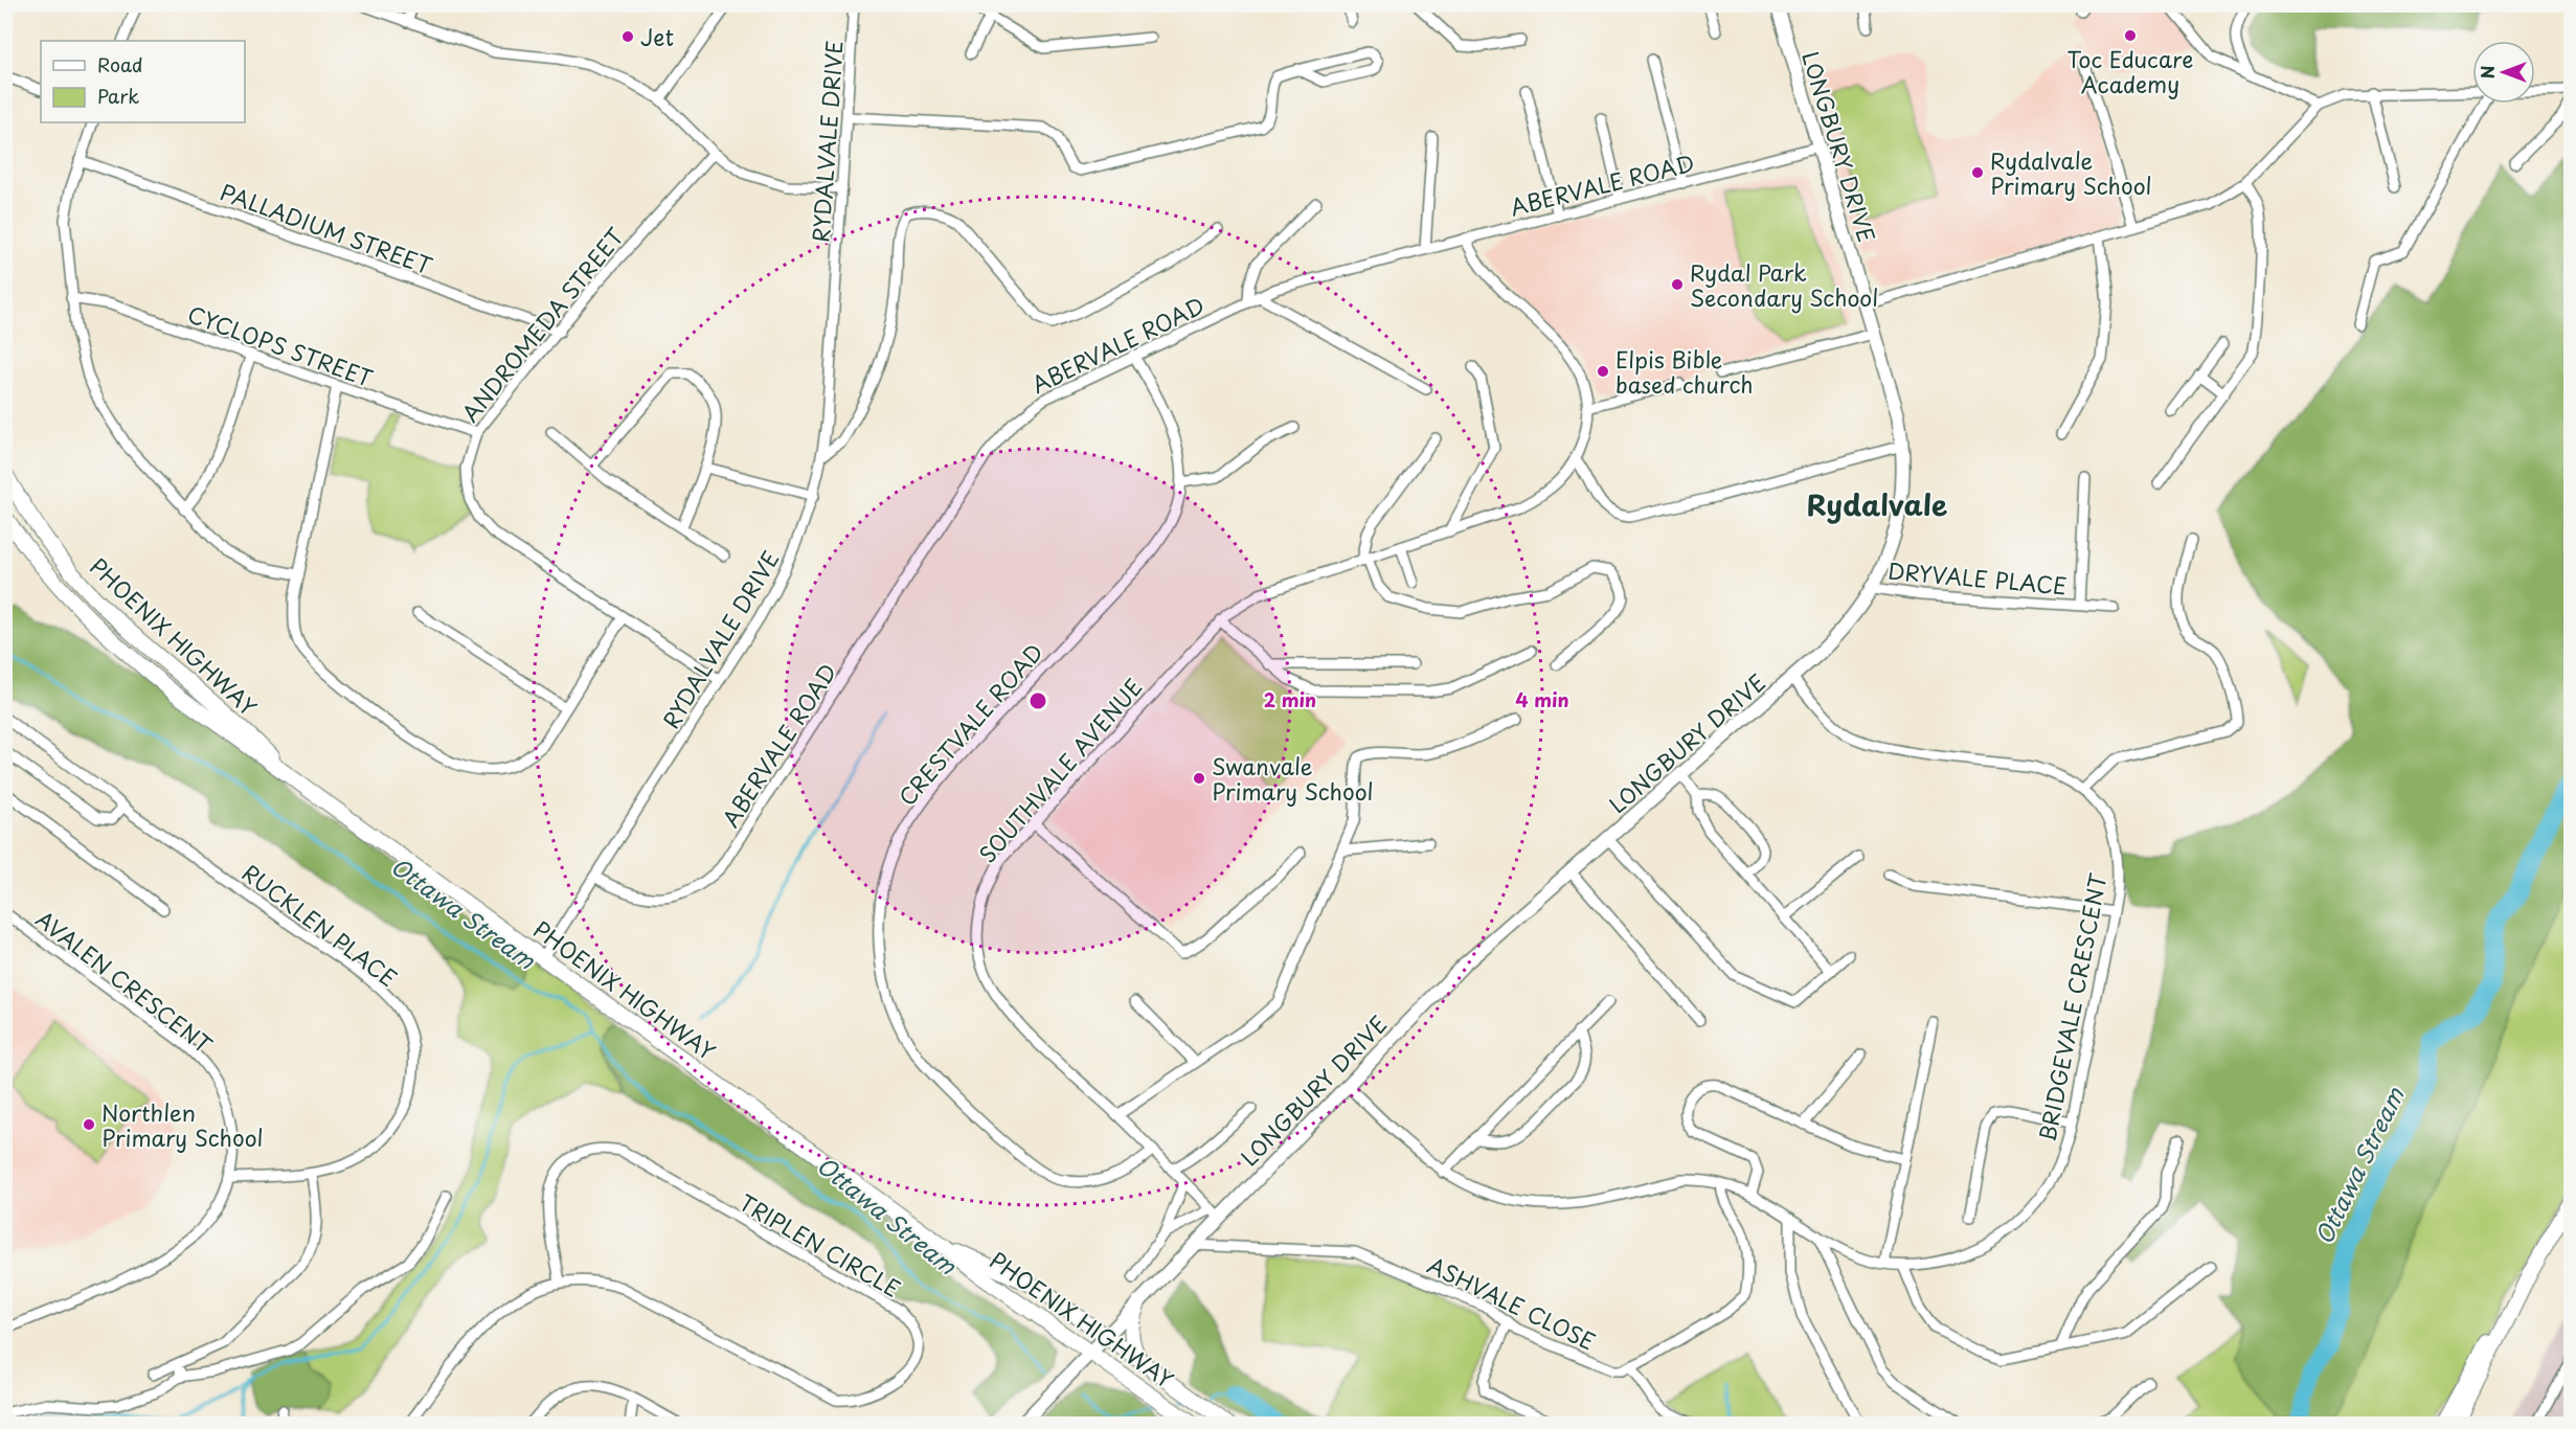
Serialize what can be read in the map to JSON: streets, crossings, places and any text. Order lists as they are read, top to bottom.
{
  "streets": {
    "main road": ["PHOENIX HIGHWAY"],
    "street": [
      "RYDALVALE DRIVE",
      "LONGBURY DRIVE",
      "ABERVALE ROAD",
      "PALLADIUM STREET",
      "ANDROMEDA STREET",
      "CYCLOPS STREET",
      "DRYVALE PLACE",
      "CRESTVALE ROAD",
      "SOUTHVALE AVENUE",
      "RUCKLEN PLACE",
      "AVALEN CRESCENT",
      "BRIDGEVALE CRESCENT",
      "TRIPLEN CIRCLE",
      "ASHVALE CLOSE"
    ]
  },
  "crossings": [
    ["RYDALVALE DRIVE", "ABERVALE ROAD"],
    ["RYDALVALE DRIVE", "ANDROMEDA STREET"],
    ["RYDALVALE DRIVE", "PHOENIX HIGHWAY"],
    ["LONGBURY DRIVE", "ABERVALE ROAD"],
    ["LONGBURY DRIVE", "DRYVALE PLACE"],
    ["LONGBURY DRIVE", "PHOENIX HIGHWAY"],
    ["LONGBURY DRIVE", "SOUTHVALE AVENUE"],
    ["LONGBURY DRIVE", "BRIDGEVALE CRESCENT"],
    ["LONGBURY DRIVE", "ASHVALE CLOSE"],
    ["ABERVALE ROAD", "CRESTVALE ROAD"],
    ["ABERVALE ROAD", "SOUTHVALE AVENUE"],
    ["PALLADIUM STREET", "ANDROMEDA STREET"],
    ["ANDROMEDA STREET", "CYCLOPS STREET"],
    ["CRESTVALE ROAD", "SOUTHVALE AVENUE"],
    ["RUCKLEN PLACE", "AVALEN CRESCENT"]
  ],
  "districts": ["Rydalvale"],
  "water": ["Ottawa Stream"],
  "places": [
    "Toc Educare Academy",
    "Jet",
    "Rydalvale Primary School",
    "Rydal Park Secondary School",
    "Elpis Bible based church",
    "Swanvale Primary School",
    "Northlen Primary School"
  ],
  "legend": ["Road", "Park"],
  "north": "left",
  "rings": ["2 min", "4 min"]
}
